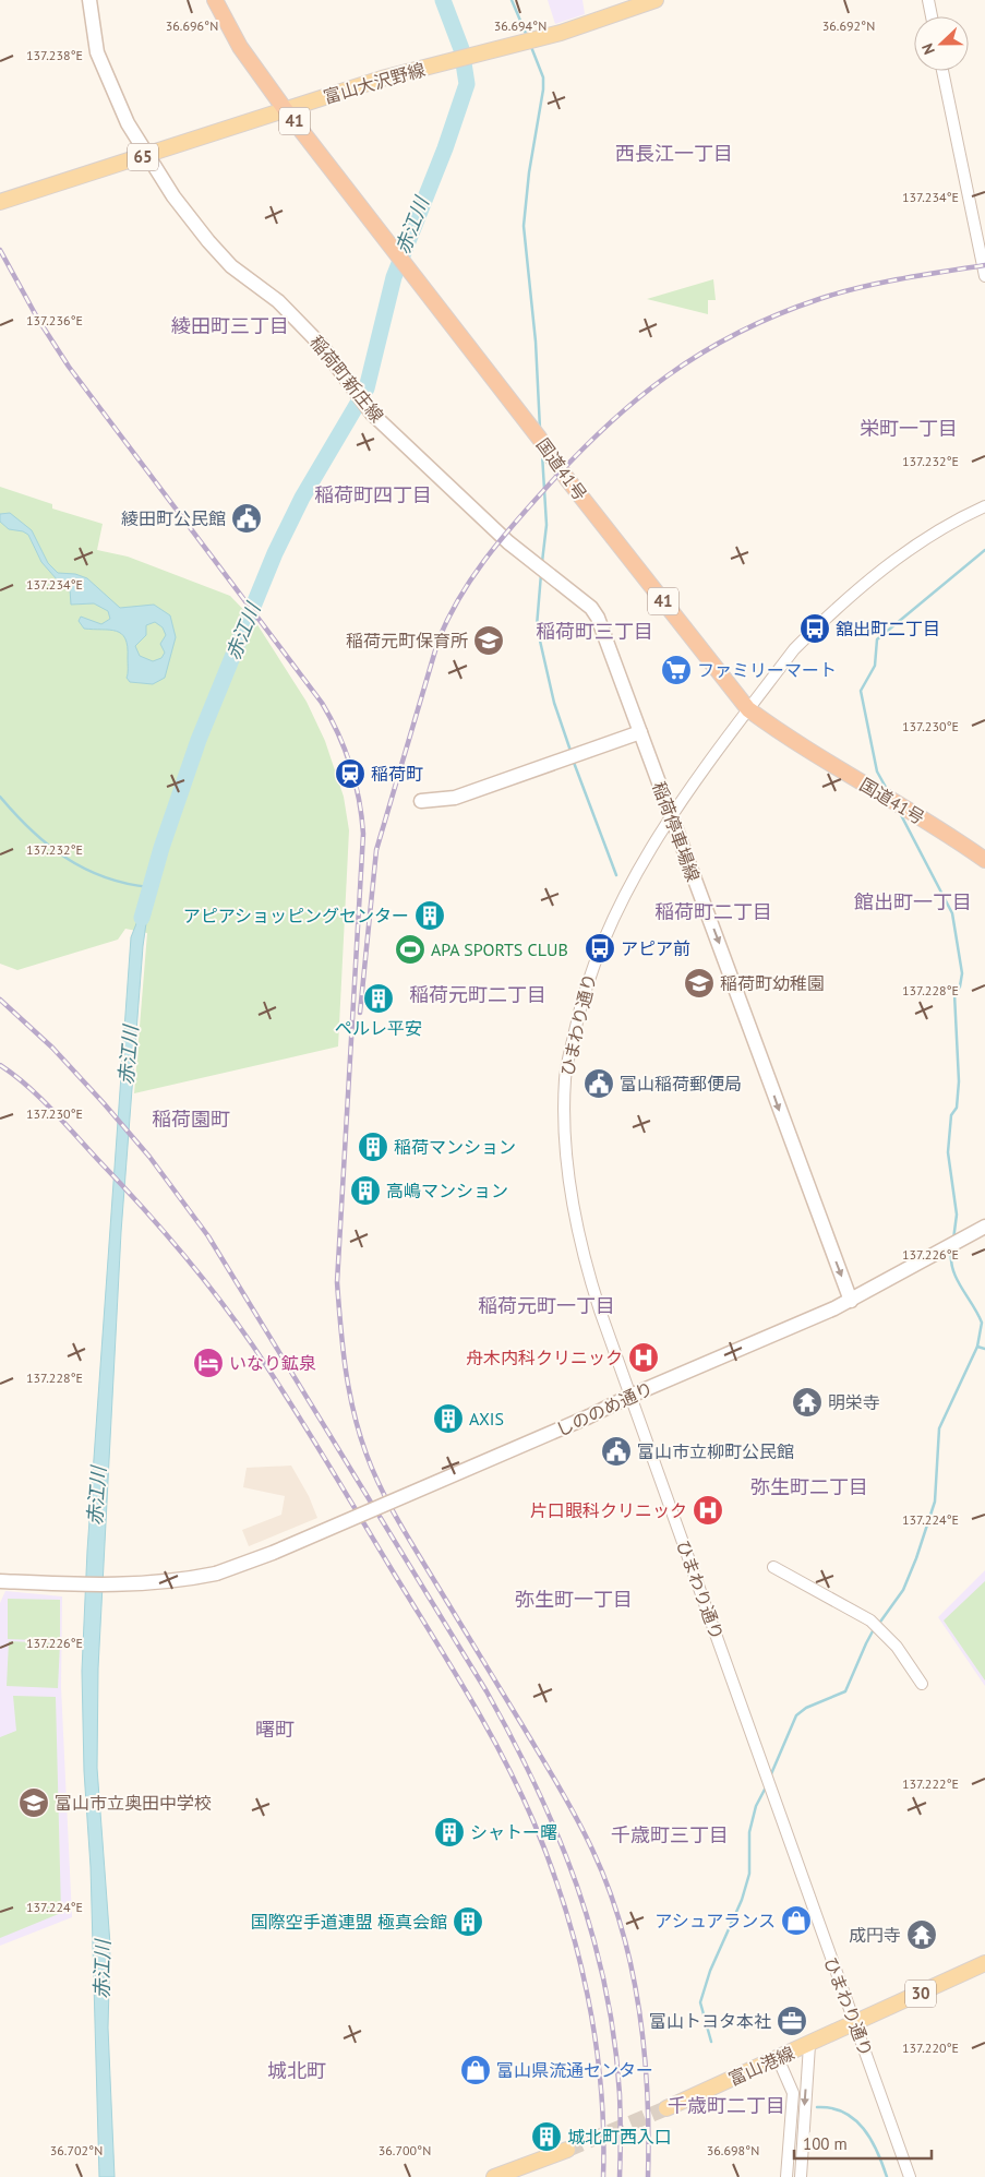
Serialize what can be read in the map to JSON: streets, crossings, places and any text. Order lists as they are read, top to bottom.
{
  "streets": {
    "highway": ["41", "国道41号"],
    "main road": [
      "富山大沢野線",
      "65",
      "稲荷町新庄線",
      "稲荷停車場線",
      "しののめ通り",
      "30",
      "富山港線"
    ],
    "street": ["ひまわり通り"]
  },
  "crossings": [
    ["富山大沢野線", "稲荷町新庄線"],
    ["富山大沢野線", "国道41号"],
    ["稲荷町新庄線", "稲荷停車場線"],
    ["国道41号", "ひまわり通り"],
    ["稲荷停車場線", "ひまわり通り"],
    ["稲荷停車場線", "しののめ通り"],
    ["ひまわり通り", "しののめ通り"],
    ["ひまわり通り", "30"],
    ["ひまわり通り", "富山港線"],
    ["30", "富山港線"]
  ],
  "one_way": ["稲荷停車場線"],
  "districts": [
    "西長江一丁目",
    "綾田町三丁目",
    "栄町一丁目",
    "稲荷町四丁目",
    "稲荷町三丁目",
    "館出町一丁目",
    "稲荷町二丁目",
    "稲荷元町二丁目",
    "稲荷園町",
    "稲荷元町一丁目",
    "弥生町二丁目",
    "弥生町一丁目",
    "曙町",
    "千歳町三丁目",
    "城北町",
    "千歳町二丁目"
  ],
  "water": ["赤江川"],
  "places": {
    "public building": ["綾田町公民館", "富山稲荷郵便局", "富山市立柳町公民館"],
    "bus stop": ["舘出町二丁目", "アピア前"],
    "school or university": ["稲荷元町保育所", "稲荷町幼稚園", "富山市立奥田中学校"],
    "supermarket": ["ファミリーマート"],
    "station": ["稲荷町"],
    "building": [
      "アピアショッピングセンター",
      "ペルレ平安",
      "稲荷マンション",
      "高嶋マンション",
      "AXIS",
      "シャトー曙",
      "国際空手道連盟 極真会館",
      "城北町西入口"
    ],
    "sports": ["APA SPORTS CLUB"],
    "hospital": ["舟木内科クリニック", "片口眼科クリニック"],
    "hotel": ["いなり鉱泉"],
    "temple": ["明栄寺", "成円寺"],
    "shop": ["アシュアランス", "富山県流通センター"],
    "office": ["富山トヨタ本社"]
  },
  "scale_bar": "100 m",
  "north": "left",
  "coordinates": [
    "36.696°N",
    "36.694°N",
    "36.692°N",
    "137.238°E",
    "137.234°E",
    "137.236°E",
    "137.232°E",
    "137.230°E",
    "137.228°E",
    "137.226°E",
    "137.224°E",
    "137.222°E",
    "137.220°E",
    "36.702°N",
    "36.700°N",
    "36.698°N"
  ]
}
